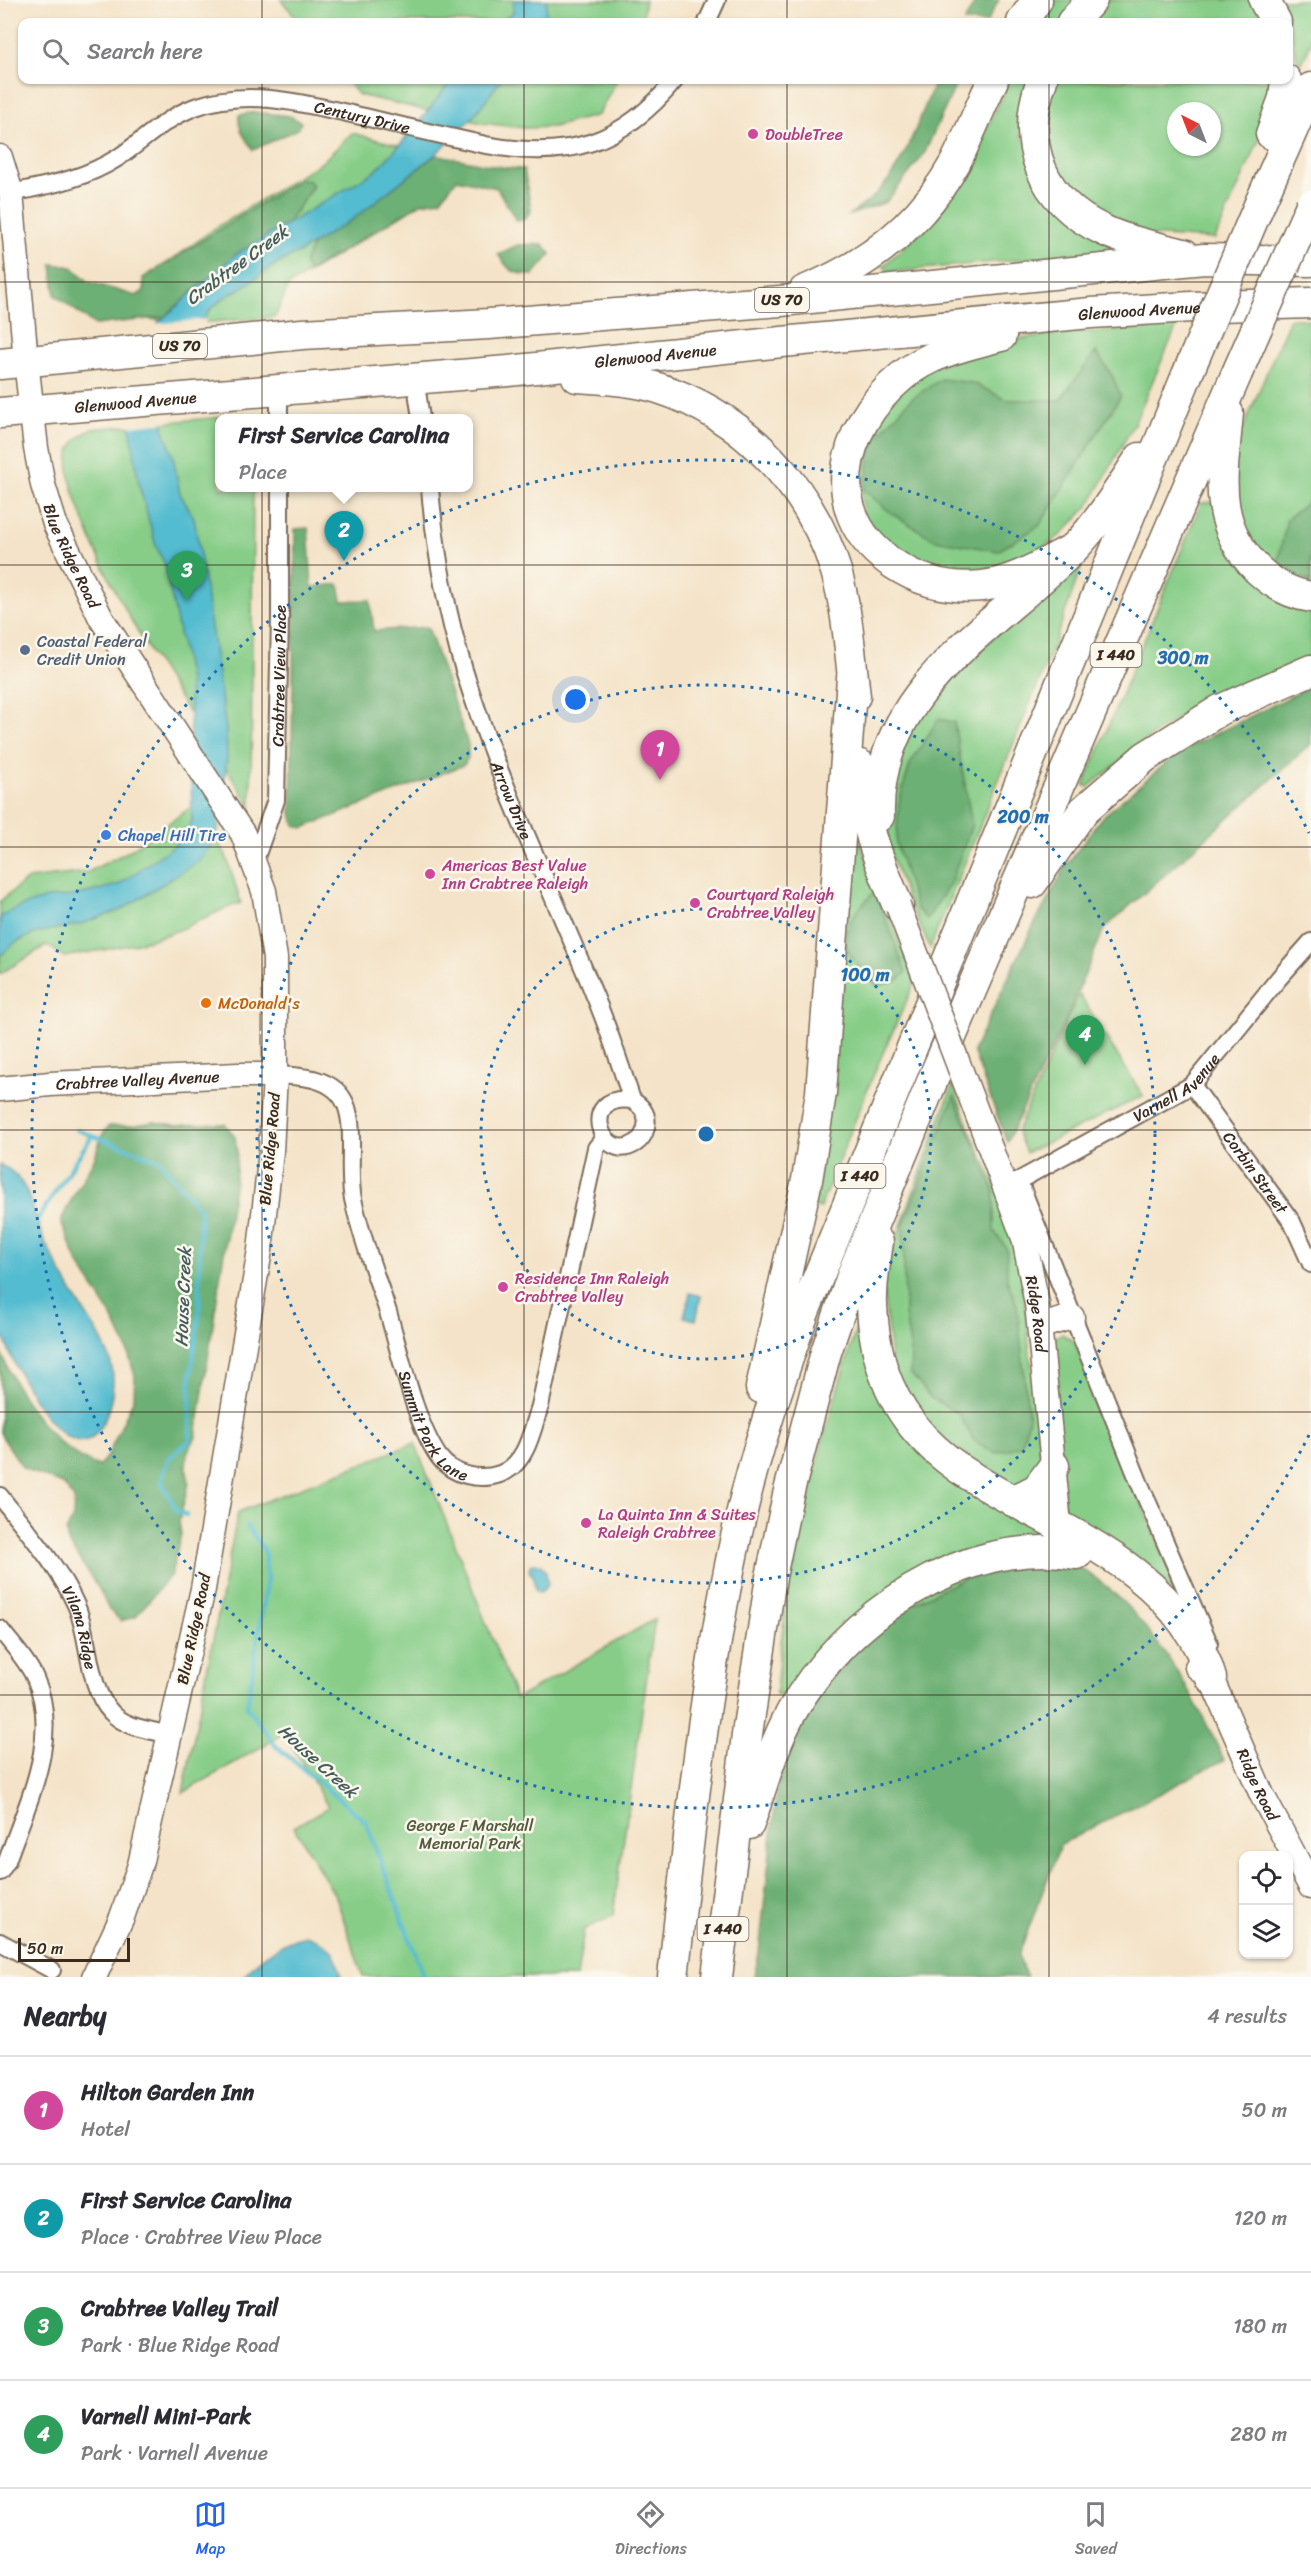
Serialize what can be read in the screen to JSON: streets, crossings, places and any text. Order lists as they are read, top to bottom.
{
  "streets": {
    "highway": ["US 70", "Glenwood Avenue", "I 440"],
    "main road": ["Blue Ridge Road", "Crabtree Valley Avenue", "Ridge Road"],
    "street": [
      "Century Drive",
      "Crabtree View Place",
      "Arrow Drive",
      "Varnell Avenue",
      "Corbin Street",
      "Summit Park Lane",
      "Vilana Ridge"
    ]
  },
  "crossings": [
    ["Century Drive", "Blue Ridge Road"],
    ["US 70", "Blue Ridge Road"],
    ["Glenwood Avenue", "Blue Ridge Road"],
    ["Blue Ridge Road", "Crabtree View Place"],
    ["Blue Ridge Road", "Crabtree Valley Avenue"],
    ["Blue Ridge Road", "Summit Park Lane"],
    ["Blue Ridge Road", "Vilana Ridge"],
    ["Arrow Drive", "Summit Park Lane"],
    ["Crabtree Valley Avenue", "Summit Park Lane"],
    ["Varnell Avenue", "Corbin Street"],
    ["Varnell Avenue", "Ridge Road"]
  ],
  "water": ["Crabtree Creek", "House Creek"],
  "parks": ["George F Marshall Memorial Park"],
  "places": [
    "DoubleTree",
    "Coastal Federal Credit Union",
    "Chapel Hill Tire",
    "Americas Best Value Inn Crabtree Raleigh",
    "Courtyard Raleigh Crabtree Valley",
    "McDonald's",
    "Residence Inn Raleigh Crabtree Valley",
    "La Quinta Inn & Suites Raleigh Crabtree"
  ],
  "scale_bar": "50 m",
  "north": "top left",
  "page": {
    "search": "Search here",
    "popup": ["First Service Carolina", "Place"],
    "pins": [
      "2",
      "3",
      "1",
      "4"
    ],
    "scale": "50 m",
    "heading": ["Nearby", "4 results"],
    "list": [
      {
        "mark": "1",
        "name": "Hilton Garden Inn",
        "note": "Hotel",
        "value": "50 m"
      },
      {
        "mark": "2",
        "name": "First Service Carolina",
        "note": "Place · Crabtree View Place",
        "value": "120 m"
      },
      {
        "mark": "3",
        "name": "Crabtree Valley Trail",
        "note": "Park · Blue Ridge Road",
        "value": "180 m"
      },
      {
        "mark": "4",
        "name": "Varnell Mini-Park",
        "note": "Park · Varnell Avenue",
        "value": "280 m"
      }
    ],
    "nav": ["Map", "Directions", "Saved"]
  },
  "rings": ["300 m", "200 m", "100 m"]
}
